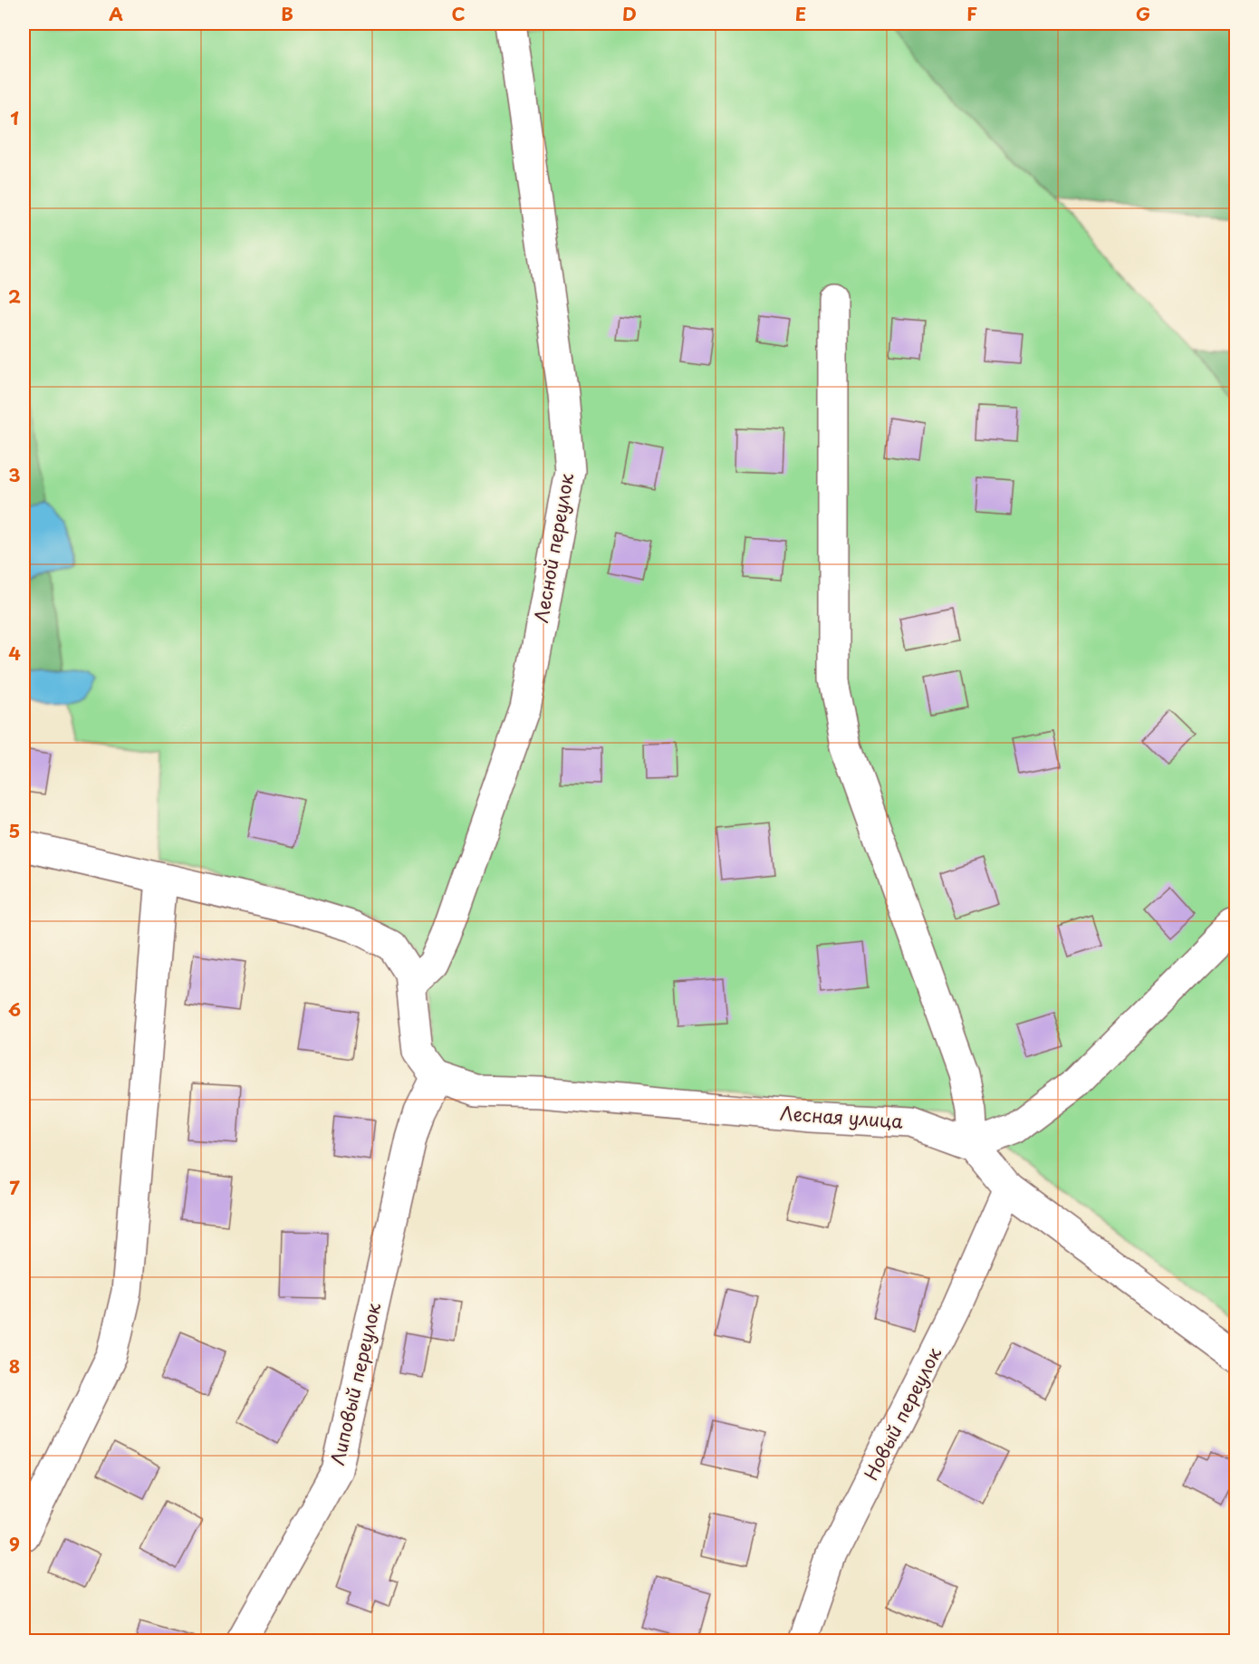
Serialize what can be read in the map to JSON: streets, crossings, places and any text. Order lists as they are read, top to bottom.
{
  "streets": {
    "street": [
      "Лесной переулок",
      "Лесная улица",
      "Липовый переулок",
      "Новый переулок"
    ]
  },
  "crossings": [
    ["Лесная улица", "Липовый переулок"]
  ],
  "grid": {
    "columns": [
      "A",
      "B",
      "C",
      "D",
      "E",
      "F",
      "G"
    ],
    "rows": [
      "1",
      "2",
      "3",
      "4",
      "5",
      "6",
      "7",
      "8",
      "9"
    ]
  }
}
